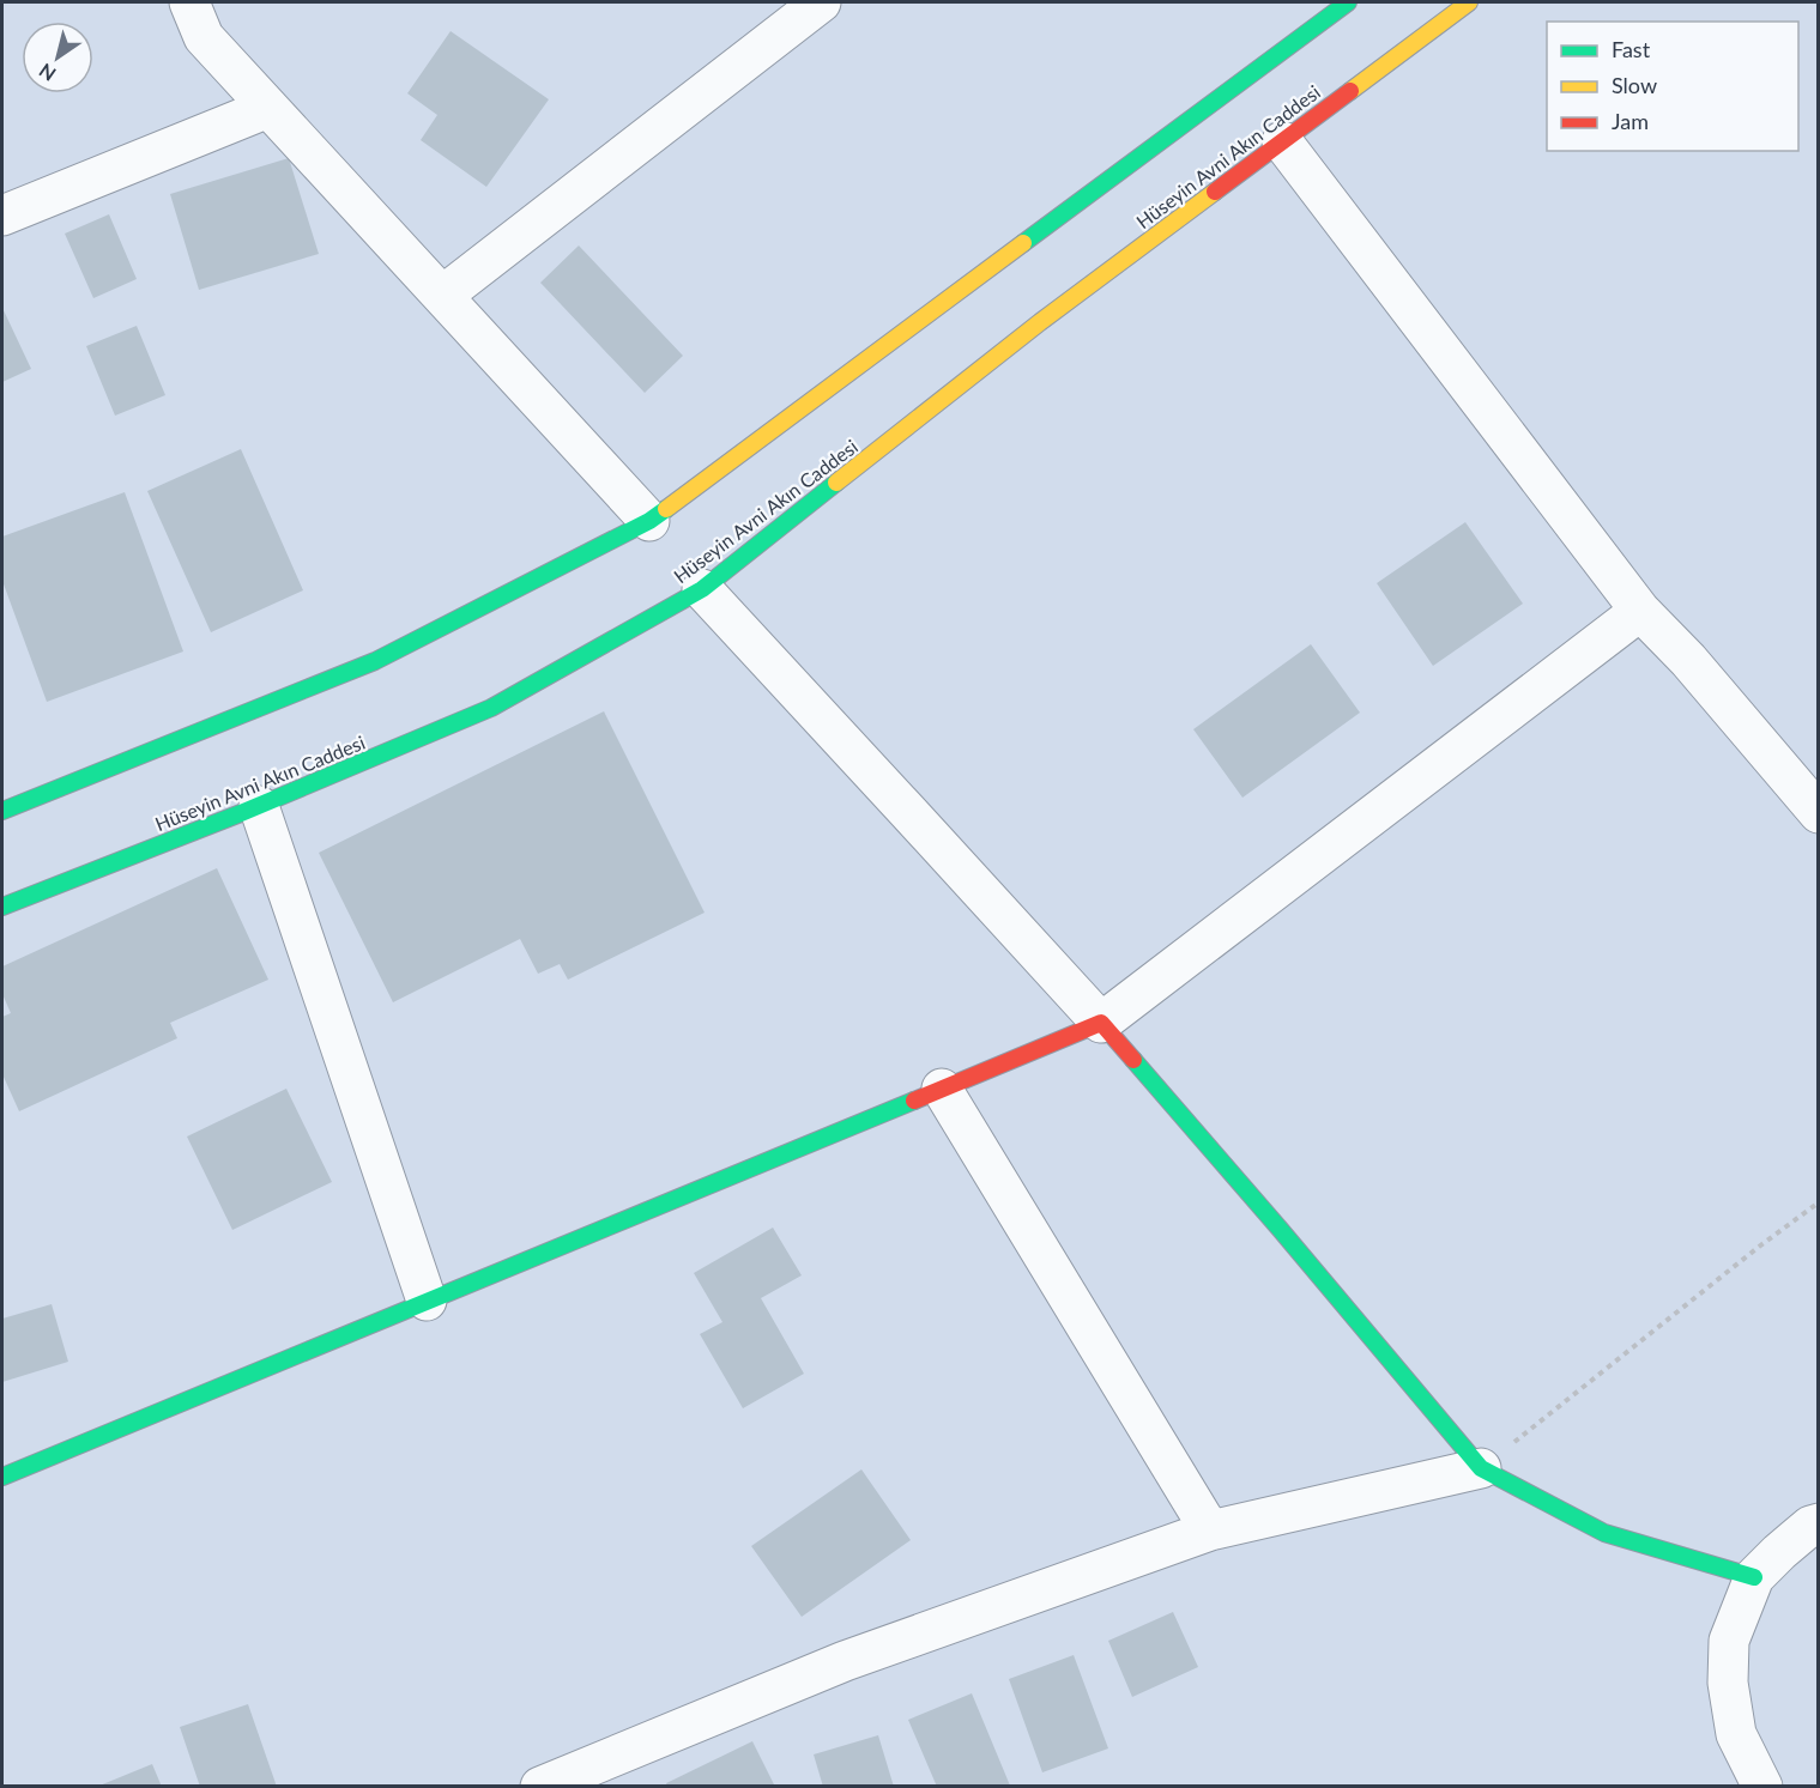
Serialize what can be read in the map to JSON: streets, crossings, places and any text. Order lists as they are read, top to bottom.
{
  "streets": {
    "main road": ["Hüseyin Avni Akın Caddesi"]
  },
  "legend": ["Fast", "Slow", "Jam"],
  "north": "bottom left"
}
